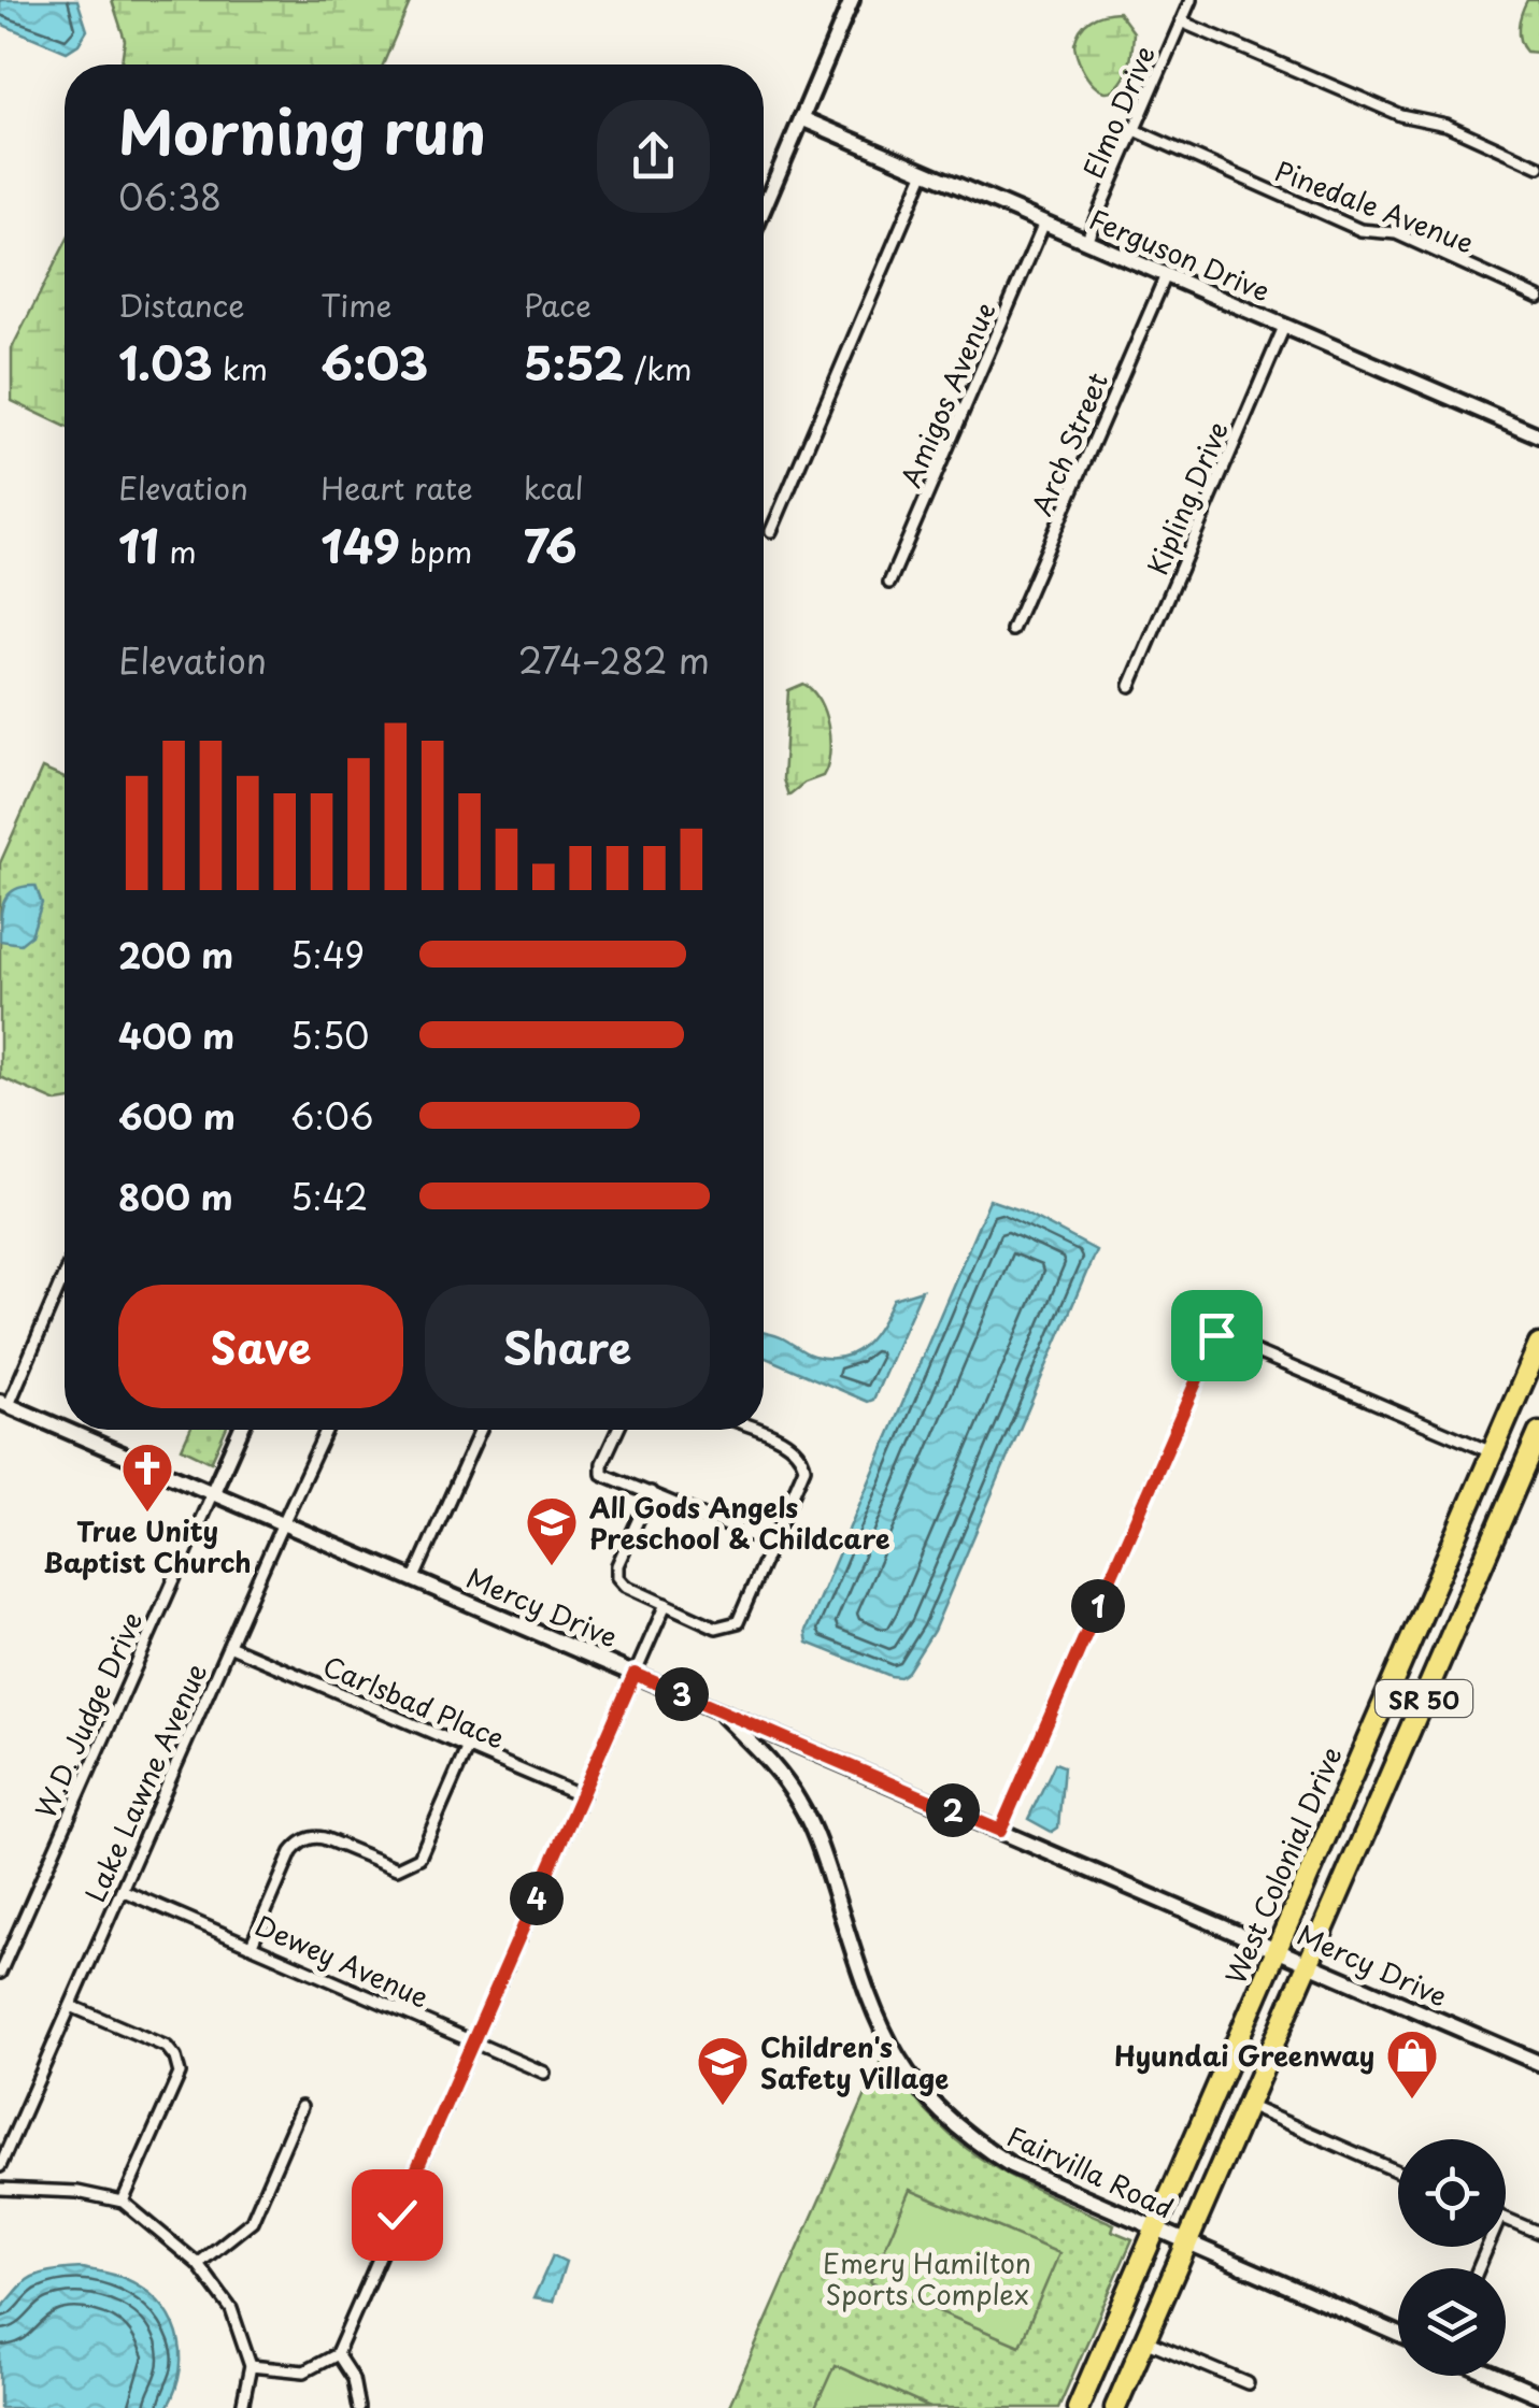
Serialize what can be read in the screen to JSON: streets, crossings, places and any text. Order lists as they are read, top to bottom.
{
  "streets": {
    "highway": ["SR 50", "West Colonial Drive"],
    "street": [
      "Elmo Drive",
      "Pinedale Avenue",
      "Ferguson Drive",
      "Amigos Avenue",
      "Arch Street",
      "Kipling Drive",
      "Mercy Drive",
      "Carlsbad Place",
      "W.D. Judge Drive",
      "Lake Lawne Avenue",
      "Dewey Avenue",
      "Fairvilla Road"
    ]
  },
  "crossings": [
    ["Elmo Drive", "Pinedale Avenue"],
    ["Elmo Drive", "Ferguson Drive"],
    ["Ferguson Drive", "Amigos Avenue"],
    ["Ferguson Drive", "Arch Street"],
    ["Ferguson Drive", "Kipling Drive"],
    ["Mercy Drive", "SR 50"],
    ["Mercy Drive", "W.D. Judge Drive"],
    ["Mercy Drive", "Lake Lawne Avenue"],
    ["Mercy Drive", "West Colonial Drive"],
    ["Mercy Drive", "Fairvilla Road"],
    ["SR 50", "Fairvilla Road"],
    ["Carlsbad Place", "Lake Lawne Avenue"],
    ["Lake Lawne Avenue", "Dewey Avenue"],
    ["West Colonial Drive", "Fairvilla Road"]
  ],
  "parks": ["Emery Hamilton Sports Complex"],
  "places": {
    "church": ["True Unity Baptist Church"],
    "school or university": ["All Gods Angels Preschool & Childcare", "Children's Safety Village"],
    "shop": ["Hyundai Greenway"]
  },
  "page": {
    "heading": ["Morning run", "06:38"],
    "stats": [
      ["Distance", "1.03 km"],
      ["Time", "6:03"],
      ["Pace", "5:52 /km"],
      ["Elevation", "11 m"],
      ["Heart rate", "149 bpm"],
      ["kcal", "76"]
    ],
    "chart": ["Elevation", "274–282 m"],
    "list": [
      {
        "name": "200 m",
        "note": "5:49"
      },
      {
        "name": "400 m",
        "note": "5:50"
      },
      {
        "name": "600 m",
        "note": "6:06"
      },
      {
        "name": "800 m",
        "note": "5:42"
      }
    ],
    "buttons": ["Save", "Share"],
    "pins": [
      "1",
      "3",
      "2",
      "4"
    ]
  }
}
